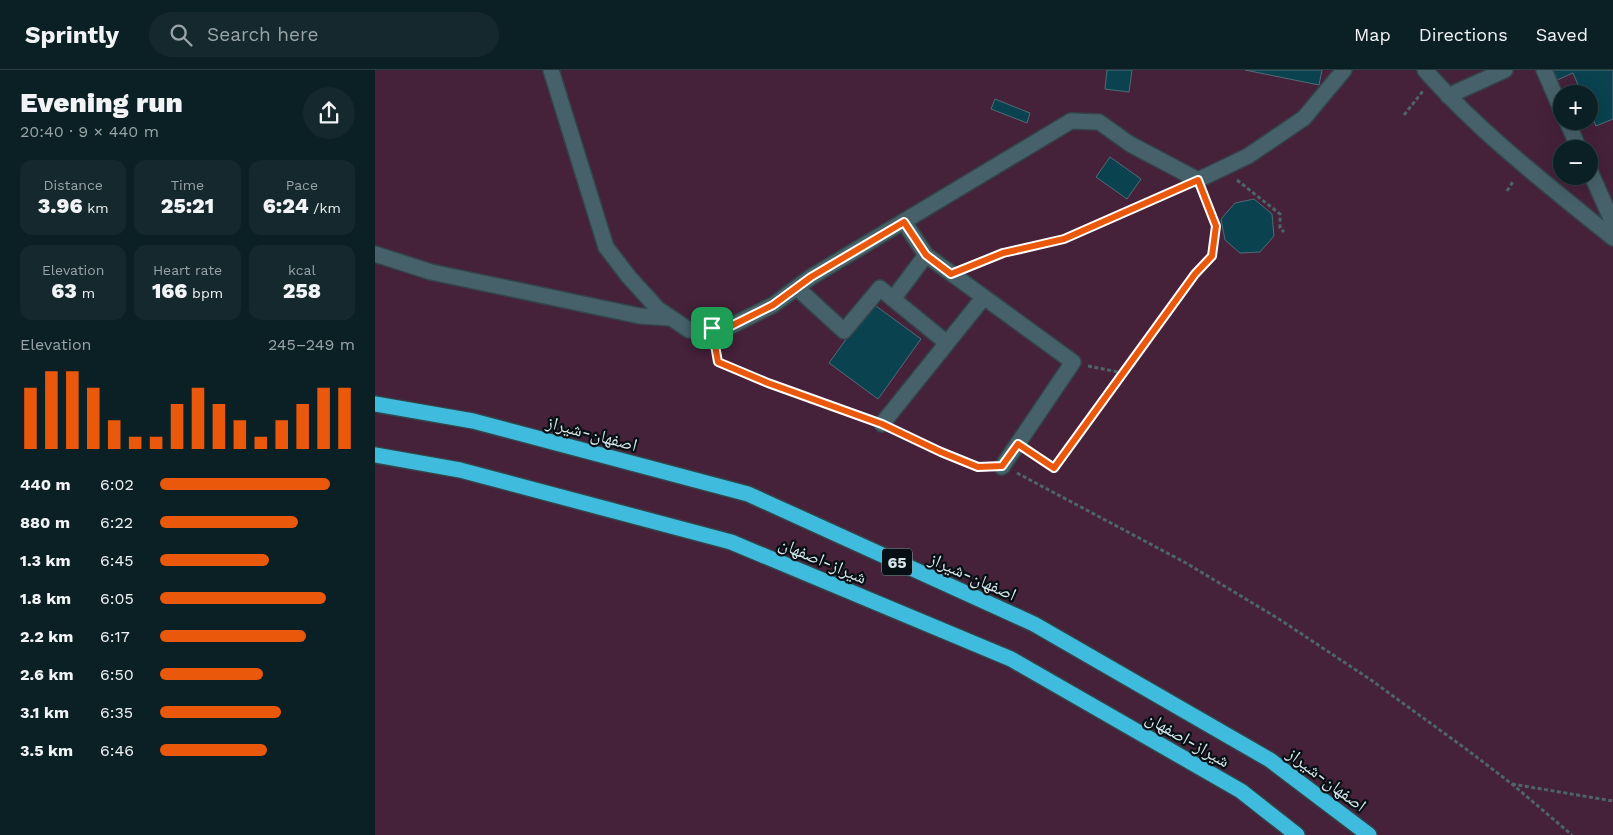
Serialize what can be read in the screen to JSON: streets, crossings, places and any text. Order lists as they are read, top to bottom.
{
  "streets": {
    "highway": ["اصفهان-شیراز", "شیراز-اصفهان", "65"]
  },
  "page": {
    "header": "Sprintly",
    "search": "Search here",
    "nav": ["Map", "Directions", "Saved"],
    "heading": ["Evening run", "20:40 · 9 × 440 m"],
    "map_buttons": ["+", "−"],
    "stats": [
      ["Distance", "3.96 km"],
      ["Time", "25:21"],
      ["Pace", "6:24 /km"],
      ["Elevation", "63 m"],
      ["Heart rate", "166 bpm"],
      ["kcal", "258"]
    ],
    "chart": ["Elevation", "245–249 m"],
    "list": [
      {
        "name": "440 m",
        "note": "6:02"
      },
      {
        "name": "880 m",
        "note": "6:22"
      },
      {
        "name": "1.3 km",
        "note": "6:45"
      },
      {
        "name": "1.8 km",
        "note": "6:05"
      },
      {
        "name": "2.2 km",
        "note": "6:17"
      },
      {
        "name": "2.6 km",
        "note": "6:50"
      },
      {
        "name": "3.1 km",
        "note": "6:35"
      },
      {
        "name": "3.5 km",
        "note": "6:46"
      }
    ]
  }
}
